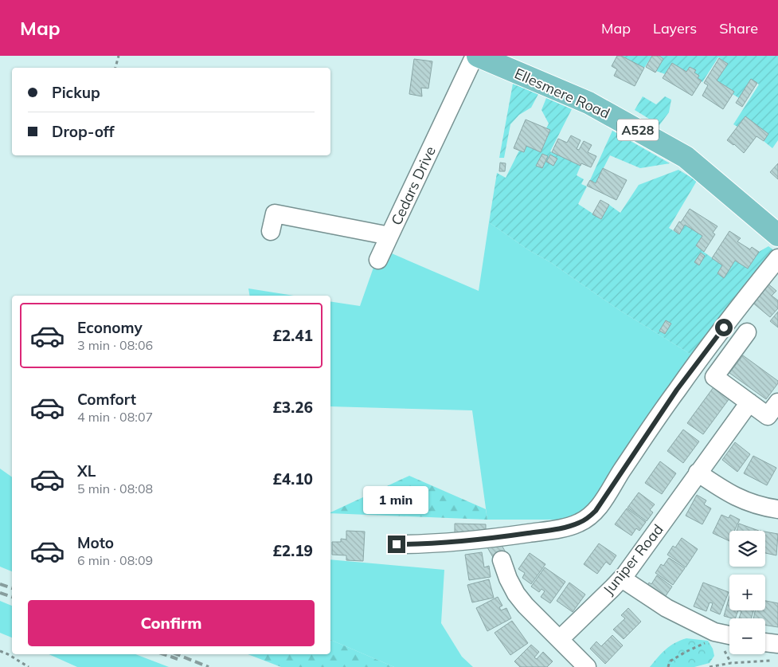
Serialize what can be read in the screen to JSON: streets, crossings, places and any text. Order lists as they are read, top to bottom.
{
  "streets": {
    "main road": ["Ellesmere Road", "A528"],
    "street": ["Cedars Drive", "Juniper Road"]
  },
  "crossings": [
    ["Ellesmere Road", "Cedars Drive"]
  ],
  "page": {
    "header": "Map",
    "nav": ["Map", "Layers", "Share"],
    "banner": ["Pickup", "Drop-off"],
    "list": [
      {
        "name": "Economy",
        "note": "3 min · 08:06",
        "value": "£2.41"
      },
      {
        "name": "Comfort",
        "note": "4 min · 08:07",
        "value": "£3.26"
      },
      {
        "name": "XL",
        "note": "5 min · 08:08",
        "value": "£4.10"
      },
      {
        "name": "Moto",
        "note": "6 min · 08:09",
        "value": "£2.19"
      }
    ],
    "bubble": "1 min",
    "map_buttons": ["+", "−"],
    "buttons": "Confirm"
  }
}
